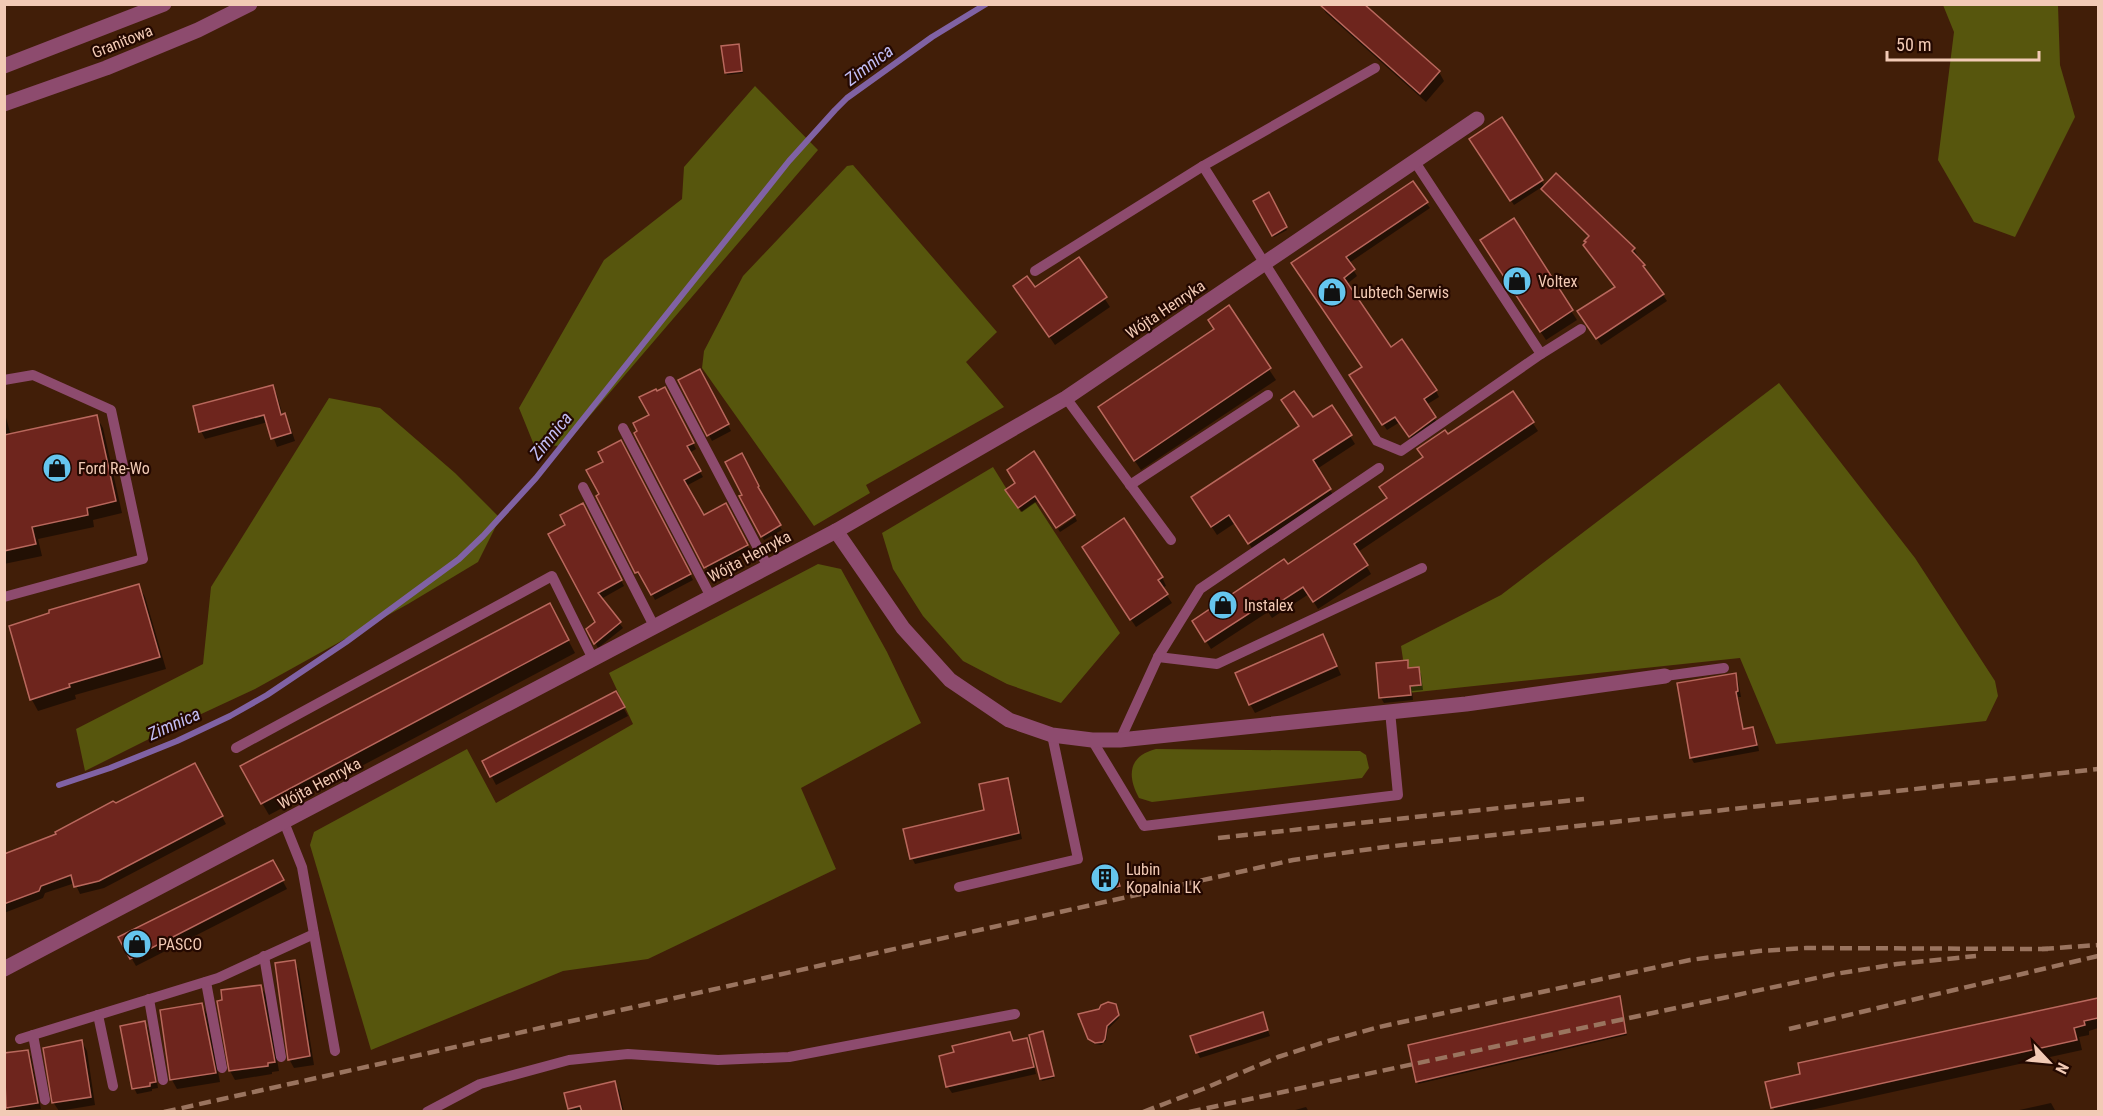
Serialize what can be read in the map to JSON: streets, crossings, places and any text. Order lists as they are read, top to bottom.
{
  "streets": {
    "street": ["Granitowa", "Wójta Henryka"]
  },
  "water": ["Zimnica"],
  "places": {
    "shop": [
      "Voltex",
      "Lubtech Serwis",
      "Ford Re-Wo",
      "Instalex",
      "PASCO"
    ],
    "building": ["Lubin Kopalnia LK"]
  },
  "scale_bar": "50 m",
  "north": "bottom right"
}
